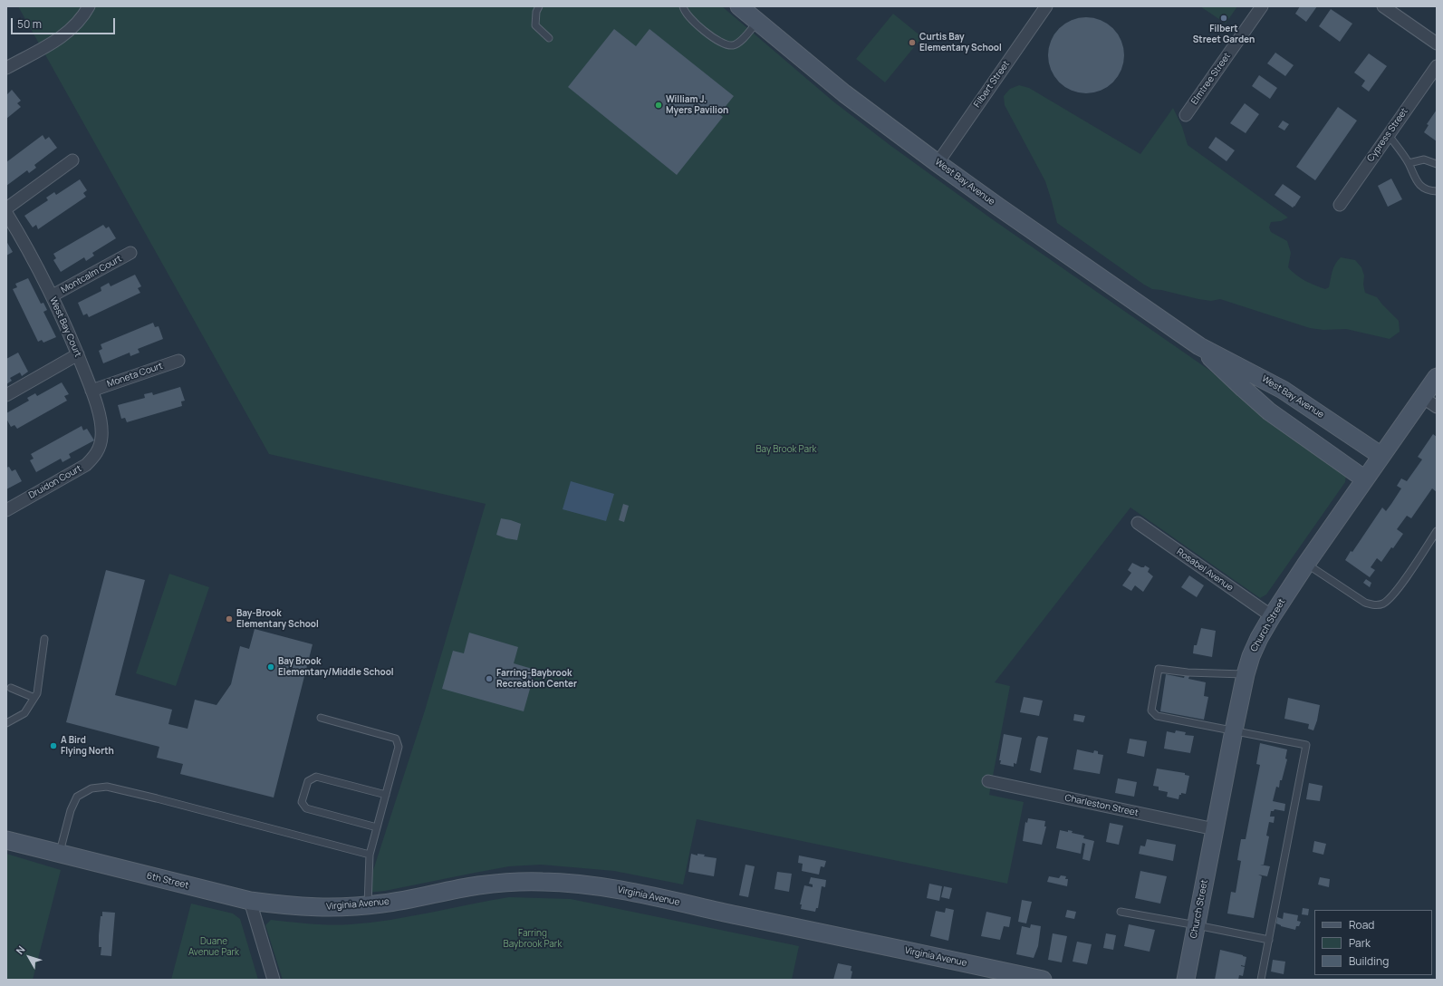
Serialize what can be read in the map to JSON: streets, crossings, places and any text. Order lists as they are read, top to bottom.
{
  "streets": {
    "street": [
      "Elmtree Street",
      "Filbert Street",
      "Cypress Street",
      "West Bay Avenue",
      "Montcalm Court",
      "West Bay Court",
      "Moneta Court",
      "Druidon Court",
      "Rosabel Avenue",
      "Church Street",
      "Charleston Street",
      "6th Street",
      "Virginia Avenue"
    ]
  },
  "crossings": [
    ["Filbert Street", "West Bay Avenue"],
    ["West Bay Avenue", "Church Street"],
    ["Montcalm Court", "West Bay Court"],
    ["West Bay Court", "Moneta Court"],
    ["West Bay Court", "Druidon Court"],
    ["Rosabel Avenue", "Church Street"],
    ["Church Street", "Charleston Street"],
    ["6th Street", "Virginia Avenue"]
  ],
  "parks": ["Bay Brook Park", "Farring Baybrook Park", "Duane Avenue Park"],
  "places": [
    "Filbert Street Garden",
    "Curtis Bay Elementary School",
    "William J. Myers Pavilion",
    "Bay-Brook Elementary School",
    "Bay Brook Elementary/Middle School",
    "Farring-Baybrook Recreation Center",
    "A Bird Flying North"
  ],
  "legend": ["Road", "Park", "Building"],
  "scale_bar": "50 m",
  "north": "top left"
}
